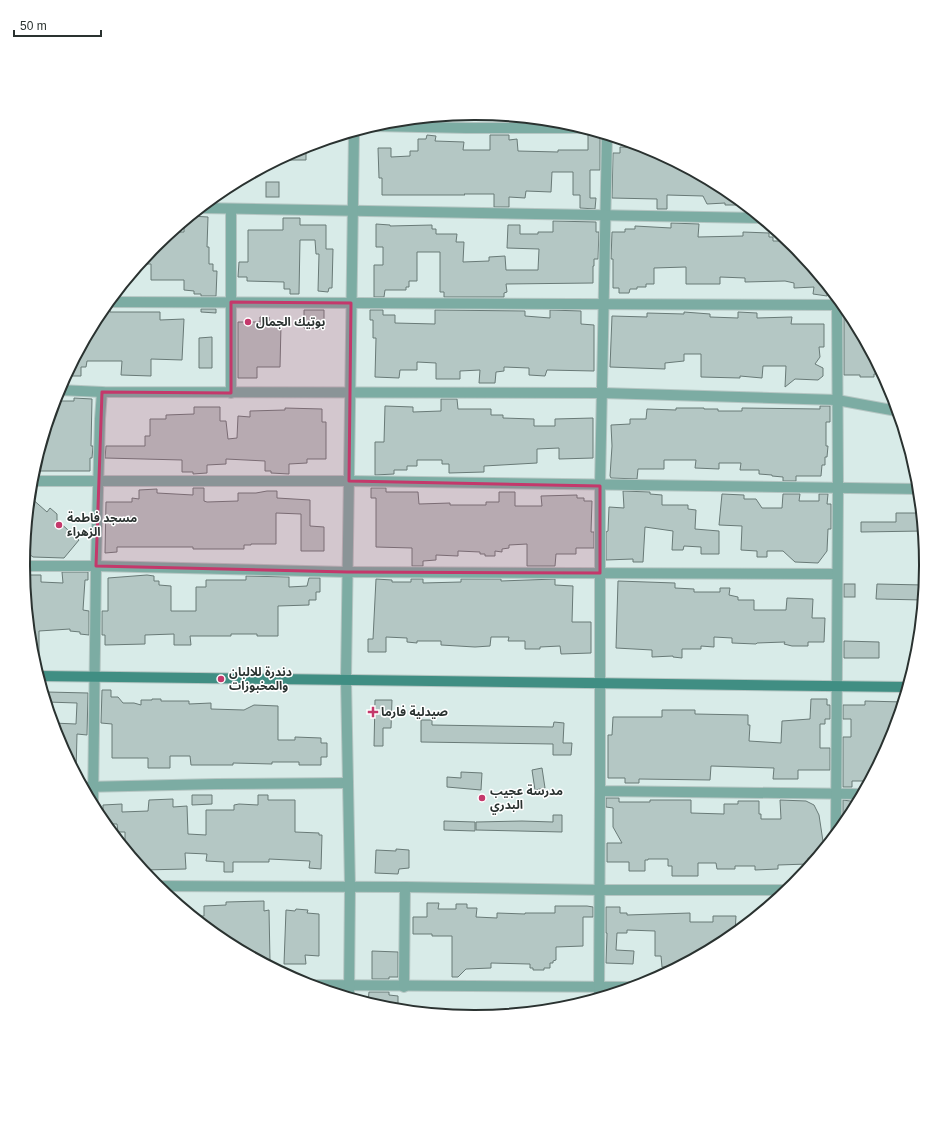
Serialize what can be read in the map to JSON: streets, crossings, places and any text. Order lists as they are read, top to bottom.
{
  "places": {
    "other": [
      "بوتيك الجمال",
      "مسجد فاطمة الزهراء",
      "دندرة للالبان والمخبوزات",
      "مدرسة عجيب البدري"
    ],
    "health": ["صيدلية فارما"]
  },
  "scale_bar": "50 m"
}
